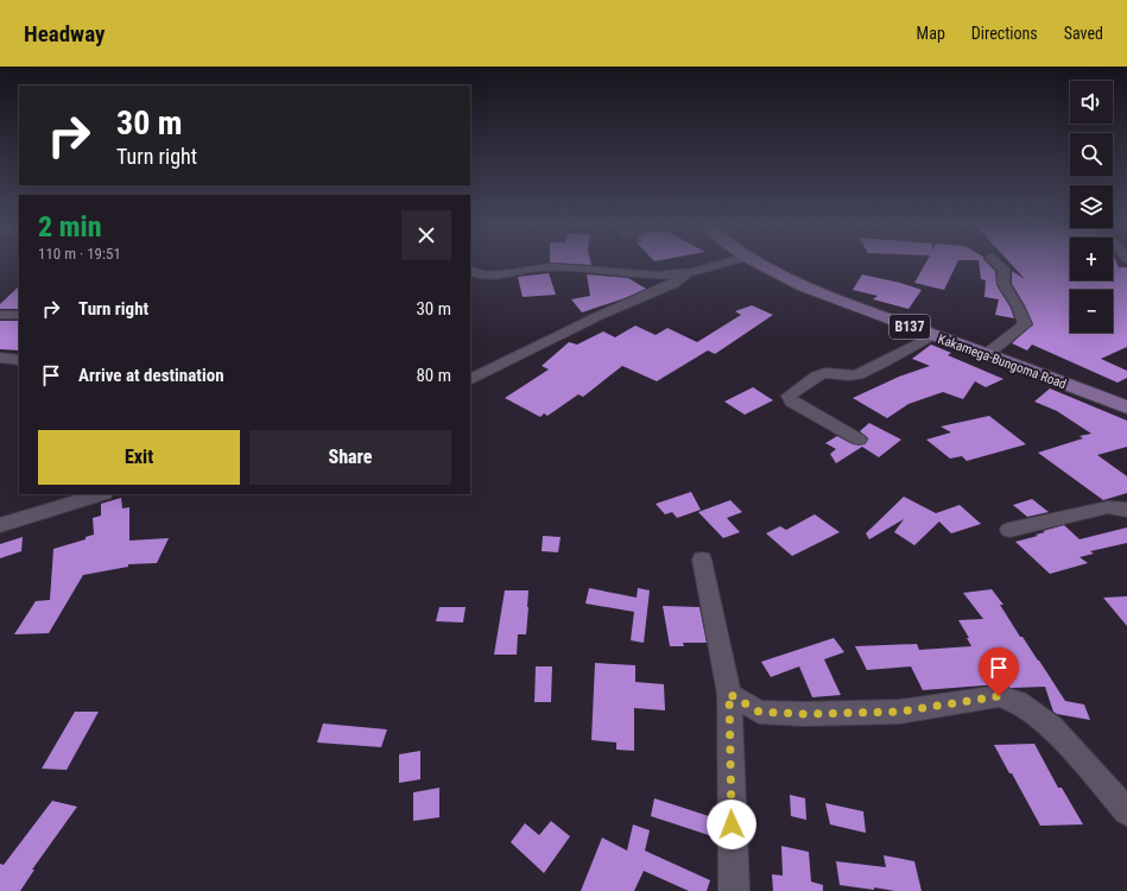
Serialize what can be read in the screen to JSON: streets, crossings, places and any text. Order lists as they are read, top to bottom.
{
  "streets": {
    "main road": ["B137", "Kakamega-Bungoma Road"]
  },
  "page": {
    "header": "Headway",
    "nav": ["Map", "Directions", "Saved"],
    "map_buttons": ["+", "−"],
    "turn": ["30 m", "Turn right"],
    "heading": ["2 min", "110 m · 19:51"],
    "list": [
      {
        "name": "Turn right",
        "value": "30 m"
      },
      {
        "name": "Arrive at destination",
        "value": "80 m"
      }
    ],
    "buttons": ["Exit", "Share"]
  }
}
